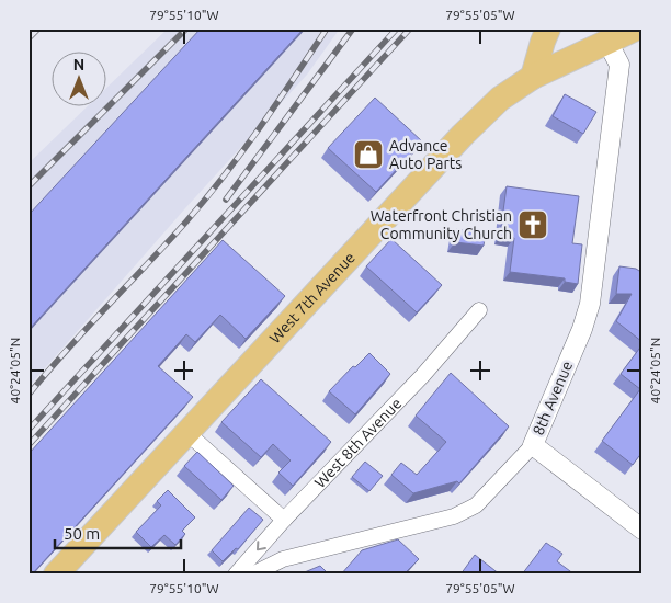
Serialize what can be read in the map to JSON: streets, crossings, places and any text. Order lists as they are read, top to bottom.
{
  "streets": {
    "main road": ["West 7th Avenue"],
    "street": ["8th Avenue", "West 8th Avenue"]
  },
  "crossings": [
    ["West 7th Avenue", "8th Avenue"]
  ],
  "places": {
    "shop": ["Advance Auto Parts"],
    "church": ["Waterfront Christian Community Church"]
  },
  "scale_bar": "50 m",
  "north": "top",
  "coordinates": ["79°55'10\"W", "79°55'05\"W", "40°24'05\"N"]
}
